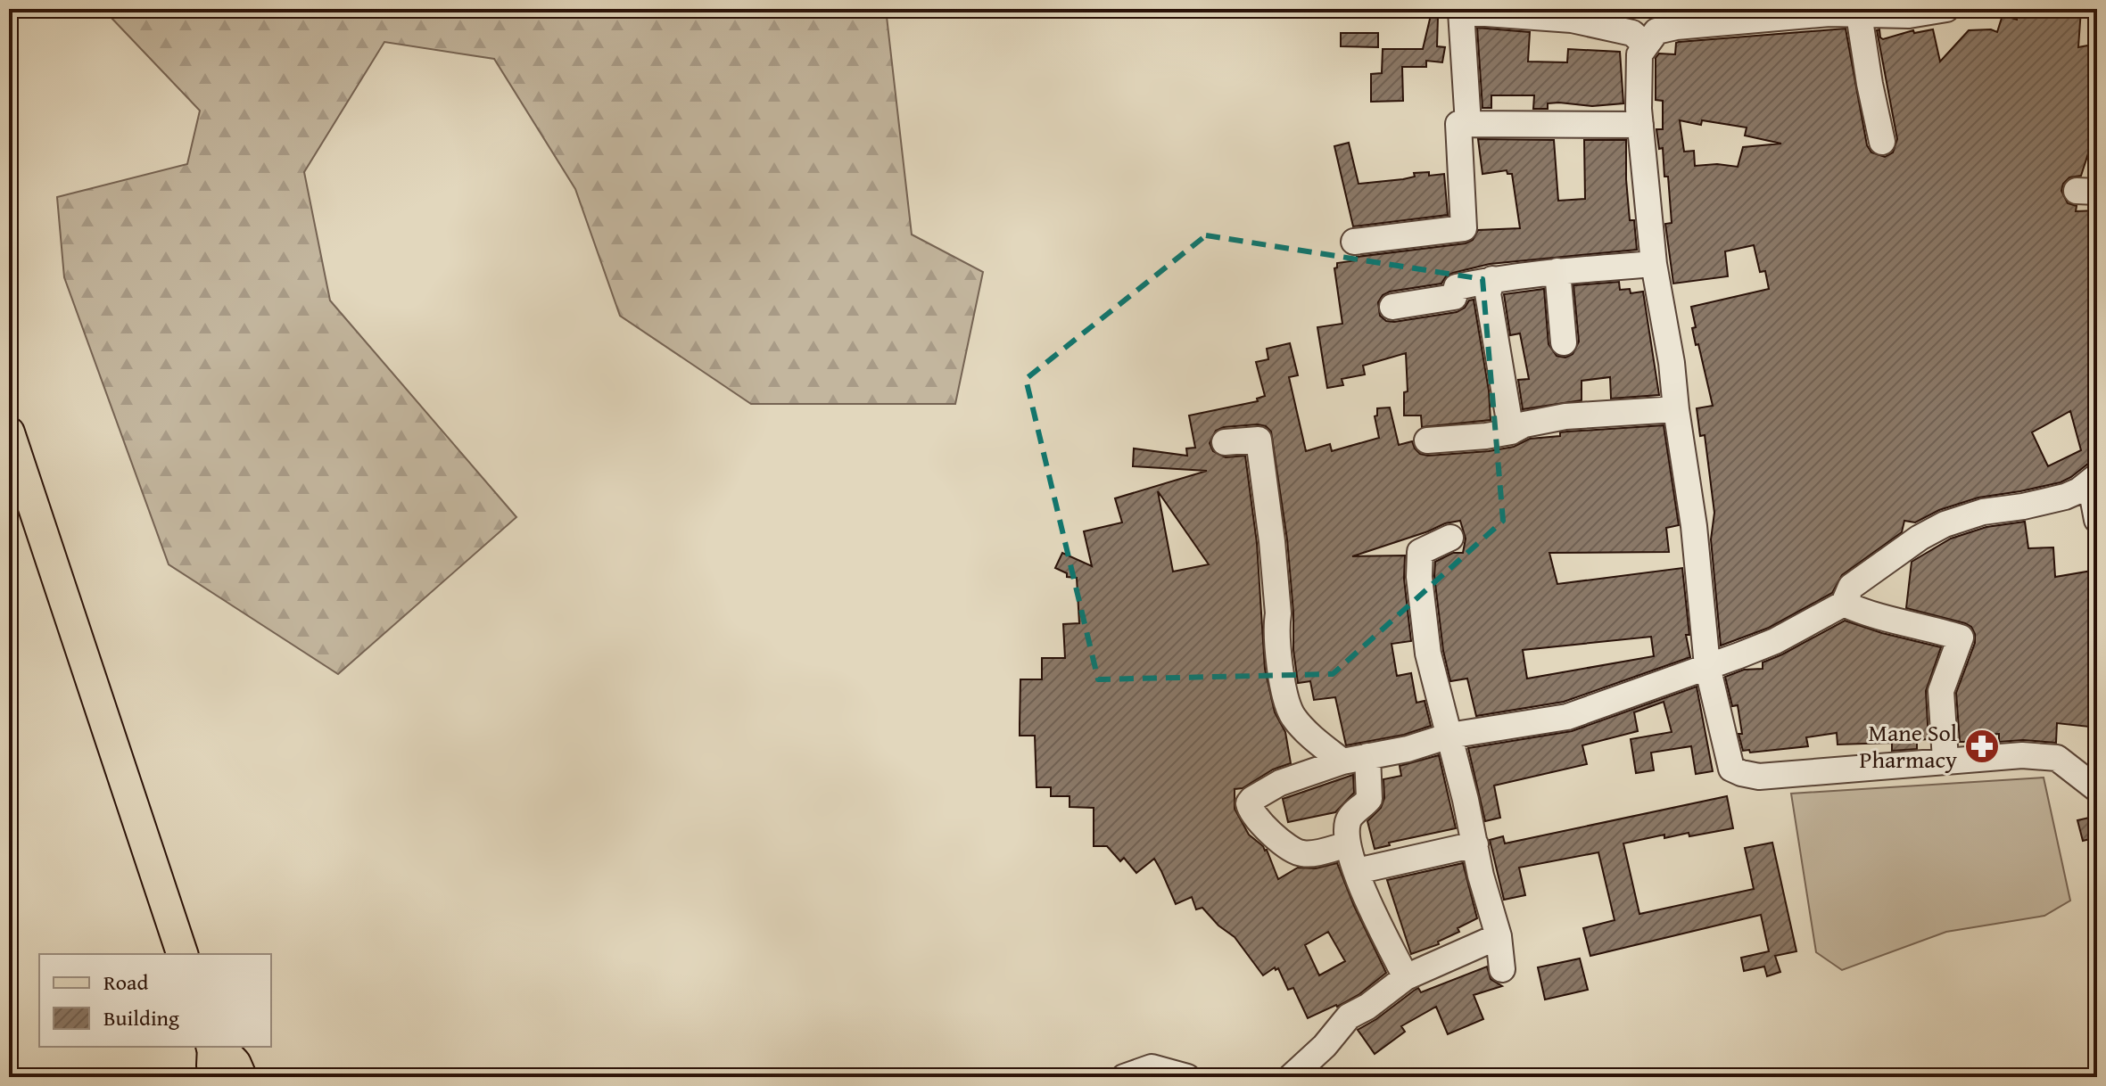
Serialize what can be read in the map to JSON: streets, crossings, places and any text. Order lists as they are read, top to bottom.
{
  "places": {
    "pharmacy": ["Mane Sol Pharmacy"]
  },
  "legend": ["Road", "Building"]
}
